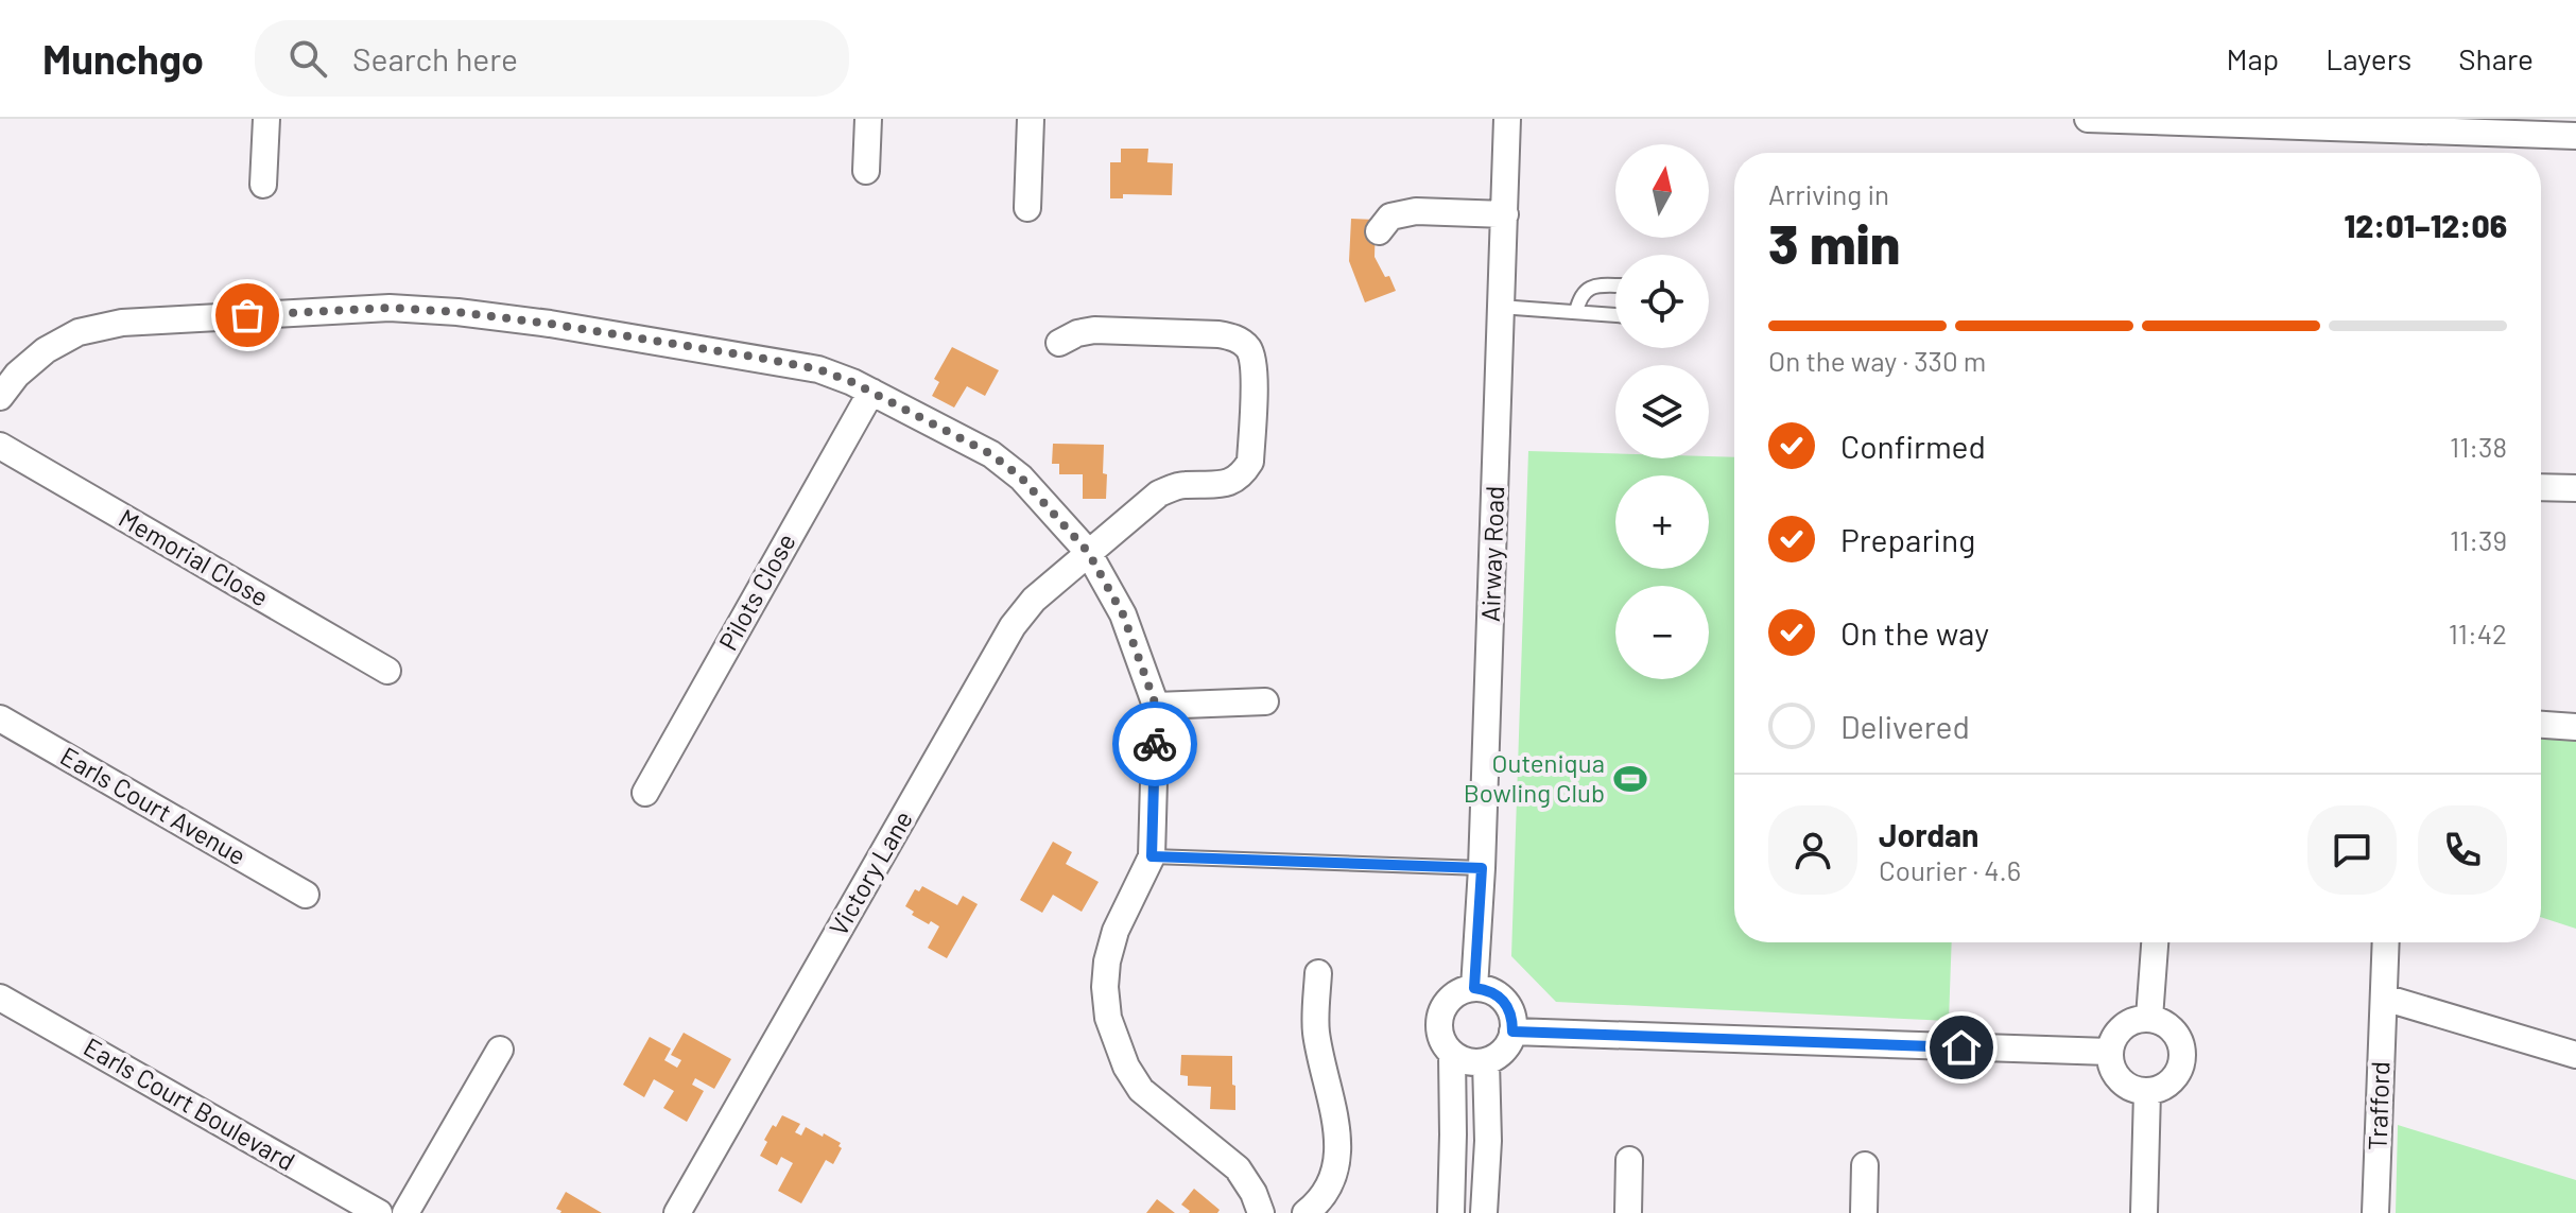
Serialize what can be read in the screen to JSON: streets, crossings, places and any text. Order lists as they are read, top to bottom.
{
  "streets": {
    "street": [
      "Airway Road",
      "Memorial Close",
      "Pilots Close",
      "Earls Court Avenue",
      "Victory Lane",
      "Earls Court Boulevard",
      "Trafford"
    ]
  },
  "places": {
    "sports": ["Outeniqua Bowling Club"]
  },
  "north": "top",
  "page": {
    "header": "Munchgo",
    "search": "Search here",
    "nav": ["Map", "Layers", "Share"],
    "map_buttons": ["+", "−"],
    "heading": ["3 min", "Arriving in", "12:01–12:06"],
    "panel": ["Jordan", "Courier · 4.6"],
    "bar": "On the way · 330 m",
    "list": [
      ["Confirmed", "11:38"],
      ["Preparing", "11:39"],
      ["On the way", "11:42"],
      "Delivered"
    ]
  }
}
